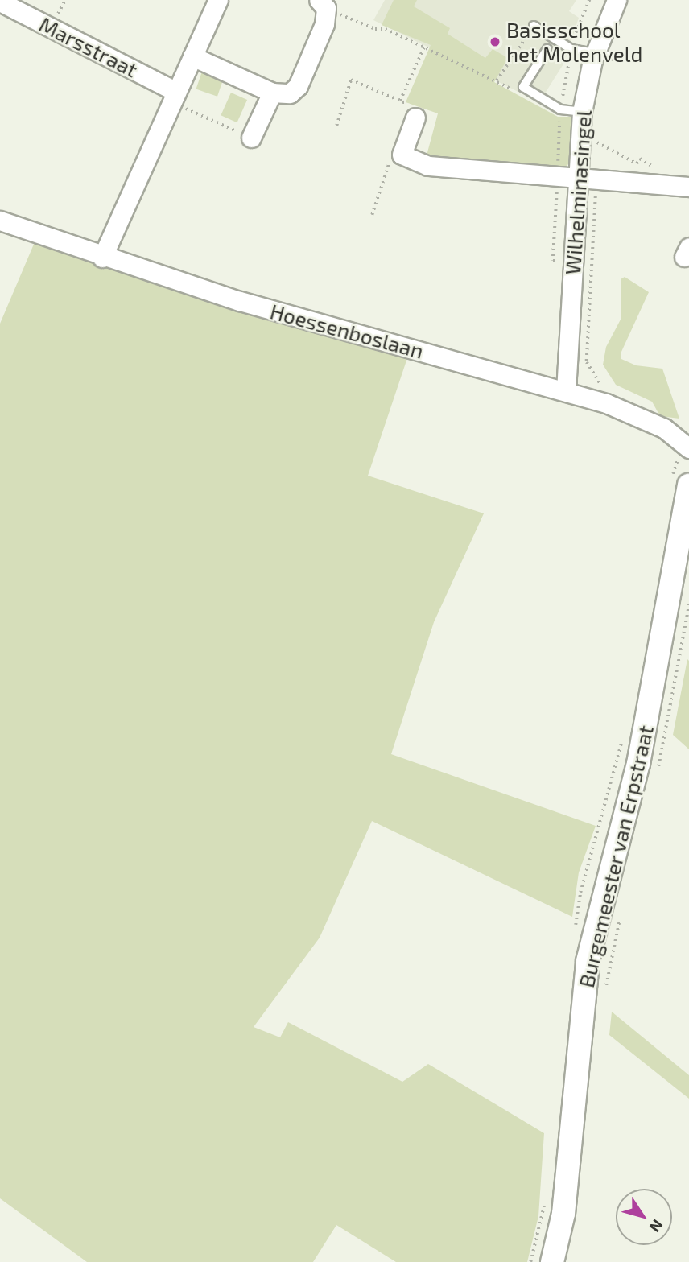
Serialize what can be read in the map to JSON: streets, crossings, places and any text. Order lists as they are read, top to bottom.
{
  "streets": {
    "street": [
      "Marsstraat",
      "Wilhelminasingel",
      "Hoessenboslaan",
      "Burgemeester van Erpstraat"
    ]
  },
  "crossings": [
    ["Wilhelminasingel", "Hoessenboslaan"]
  ],
  "places": ["Basisschool het Molenveld"],
  "north": "bottom right"
}
